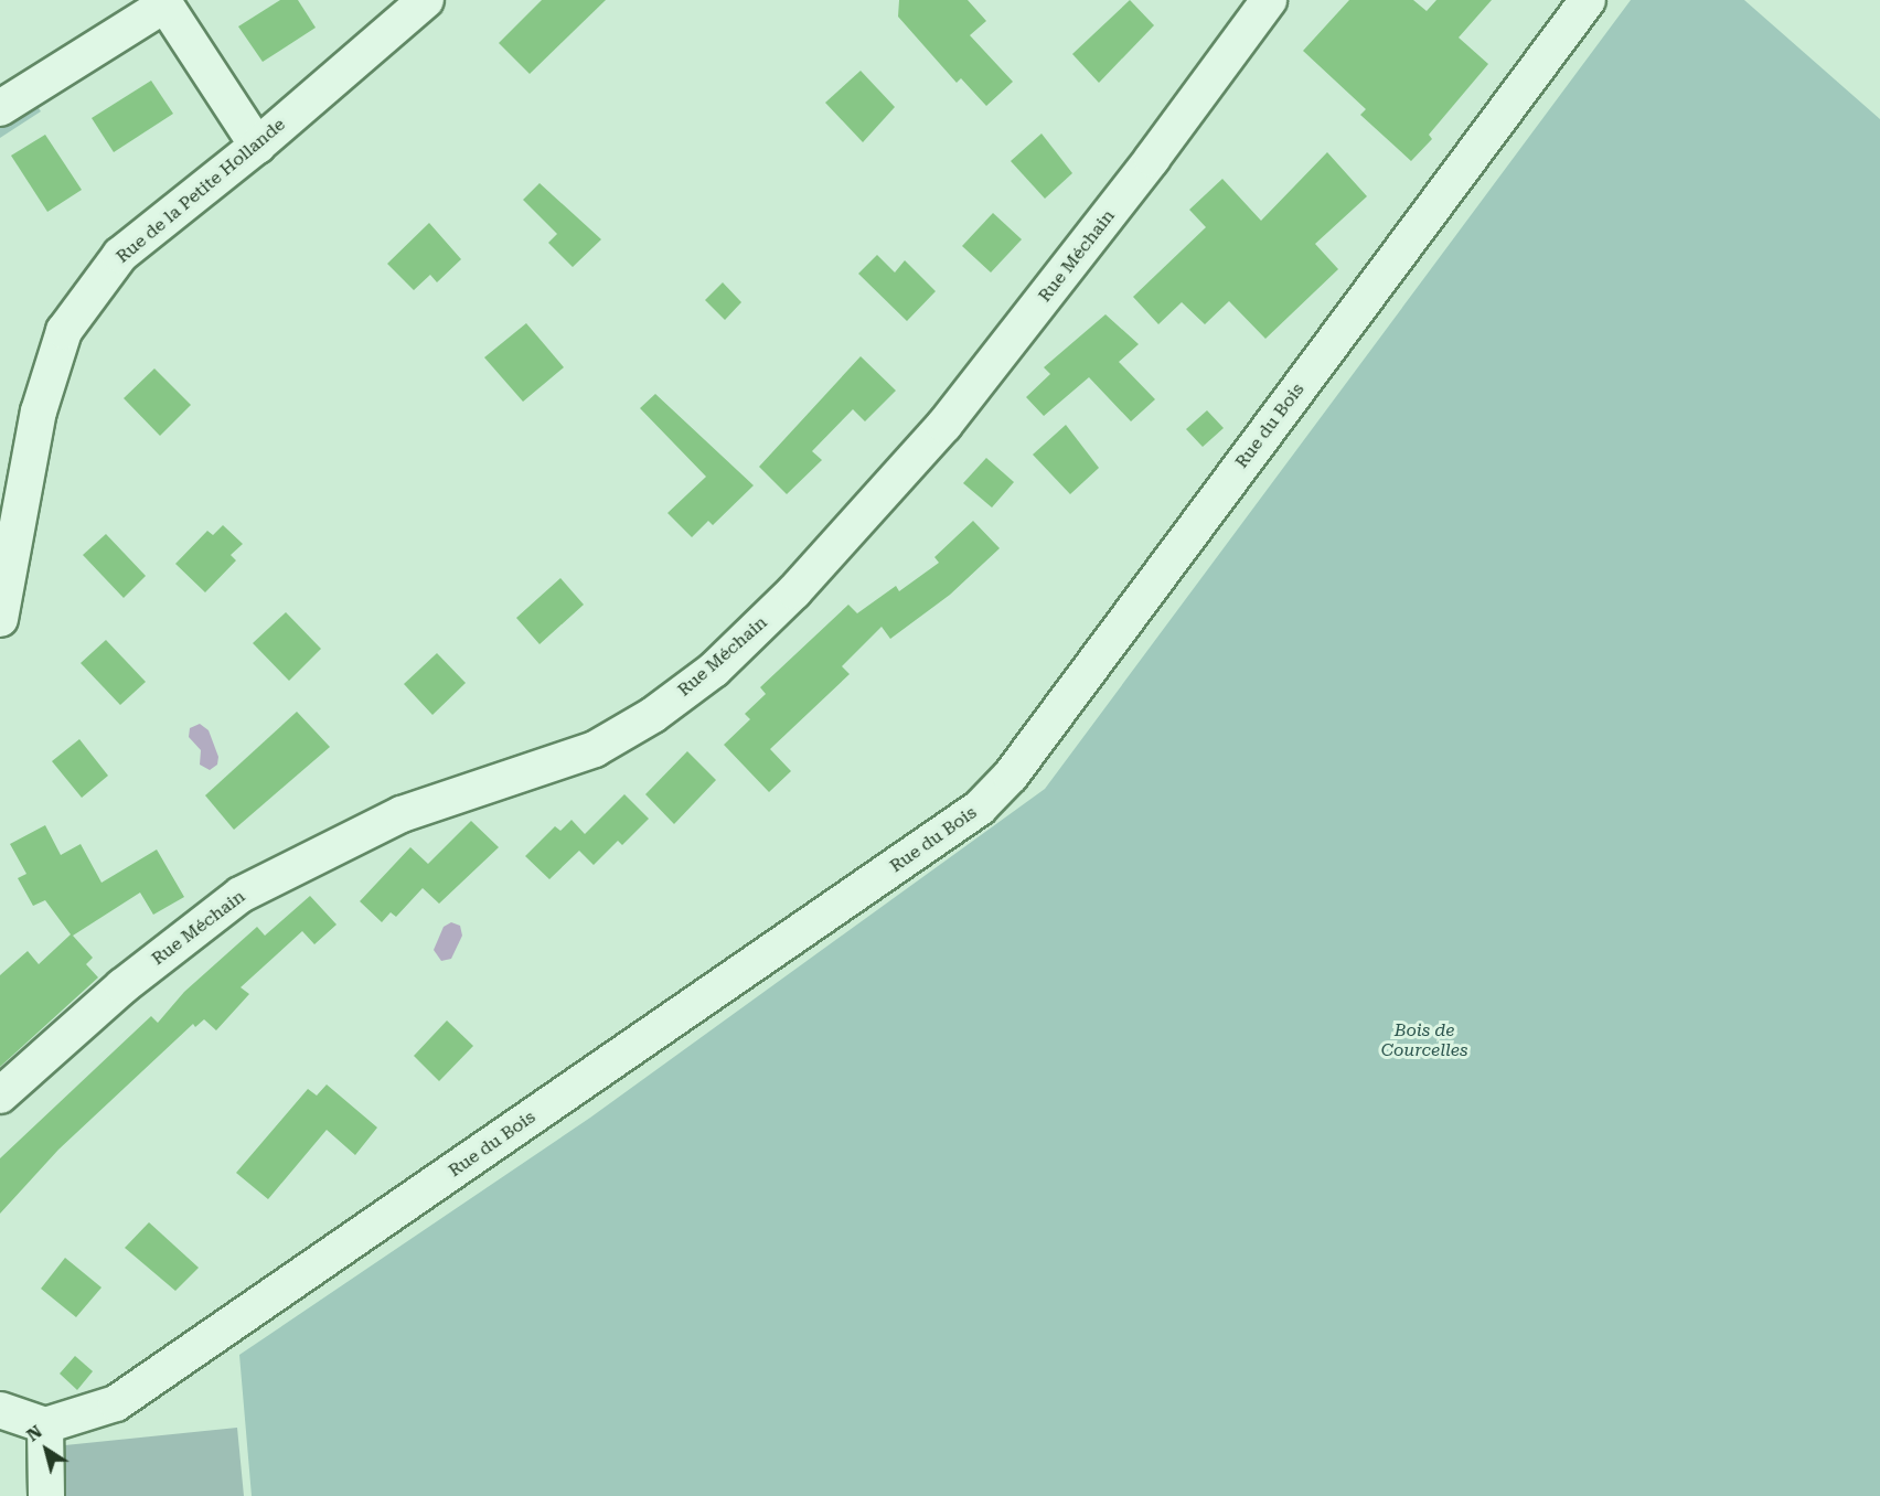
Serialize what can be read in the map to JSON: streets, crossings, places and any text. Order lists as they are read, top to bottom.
{
  "streets": {
    "street": ["Rue de la Petite Hollande", "Rue Méchain", "Rue du Bois"]
  },
  "parks": ["Bois de Courcelles"],
  "north": "top left"
}
